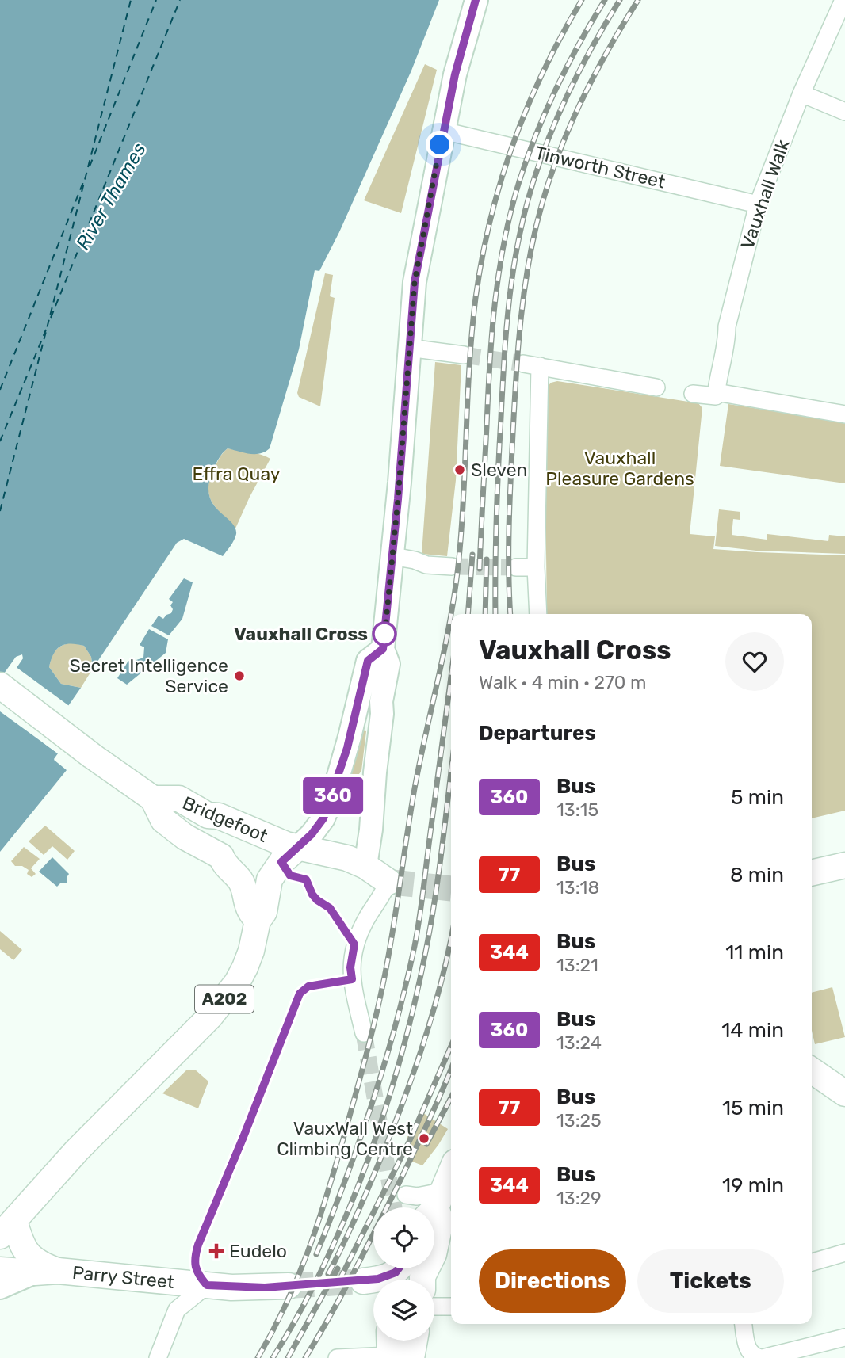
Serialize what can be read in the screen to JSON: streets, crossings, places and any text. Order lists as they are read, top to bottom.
{
  "streets": {
    "highway": ["Bridgefoot", "A202", "Parry Street"],
    "street": ["Tinworth Street", "Vauxhall Walk"]
  },
  "crossings": [
    ["Tinworth Street", "Vauxhall Walk"],
    ["Bridgefoot", "A202"],
    ["A202", "Parry Street"]
  ],
  "water": ["River Thames"],
  "parks": ["Vauxhall Pleasure Gardens", "Effra Quay"],
  "places": {
    "other": [
      "Sleven",
      "Vauxhall Cross",
      "Secret Intelligence Service",
      "VauxWall West Climbing Centre"
    ],
    "health": ["Eudelo"]
  },
  "lines": ["bus line 360"],
  "page": {
    "on_map": "360",
    "heading": [
      ["Vauxhall Cross", "Walk · 4 min · 270 m"],
      "Departures"
    ],
    "list": [
      {
        "mark": "360",
        "name": "Bus",
        "note": "13:15",
        "value": "5 min"
      },
      {
        "mark": "77",
        "name": "Bus",
        "note": "13:18",
        "value": "8 min"
      },
      {
        "mark": "344",
        "name": "Bus",
        "note": "13:21",
        "value": "11 min"
      },
      {
        "mark": "360",
        "name": "Bus",
        "note": "13:24",
        "value": "14 min"
      },
      {
        "mark": "77",
        "name": "Bus",
        "note": "13:25",
        "value": "15 min"
      },
      {
        "mark": "344",
        "name": "Bus",
        "note": "13:29",
        "value": "19 min"
      }
    ],
    "buttons": ["Directions", "Tickets"]
  }
}
